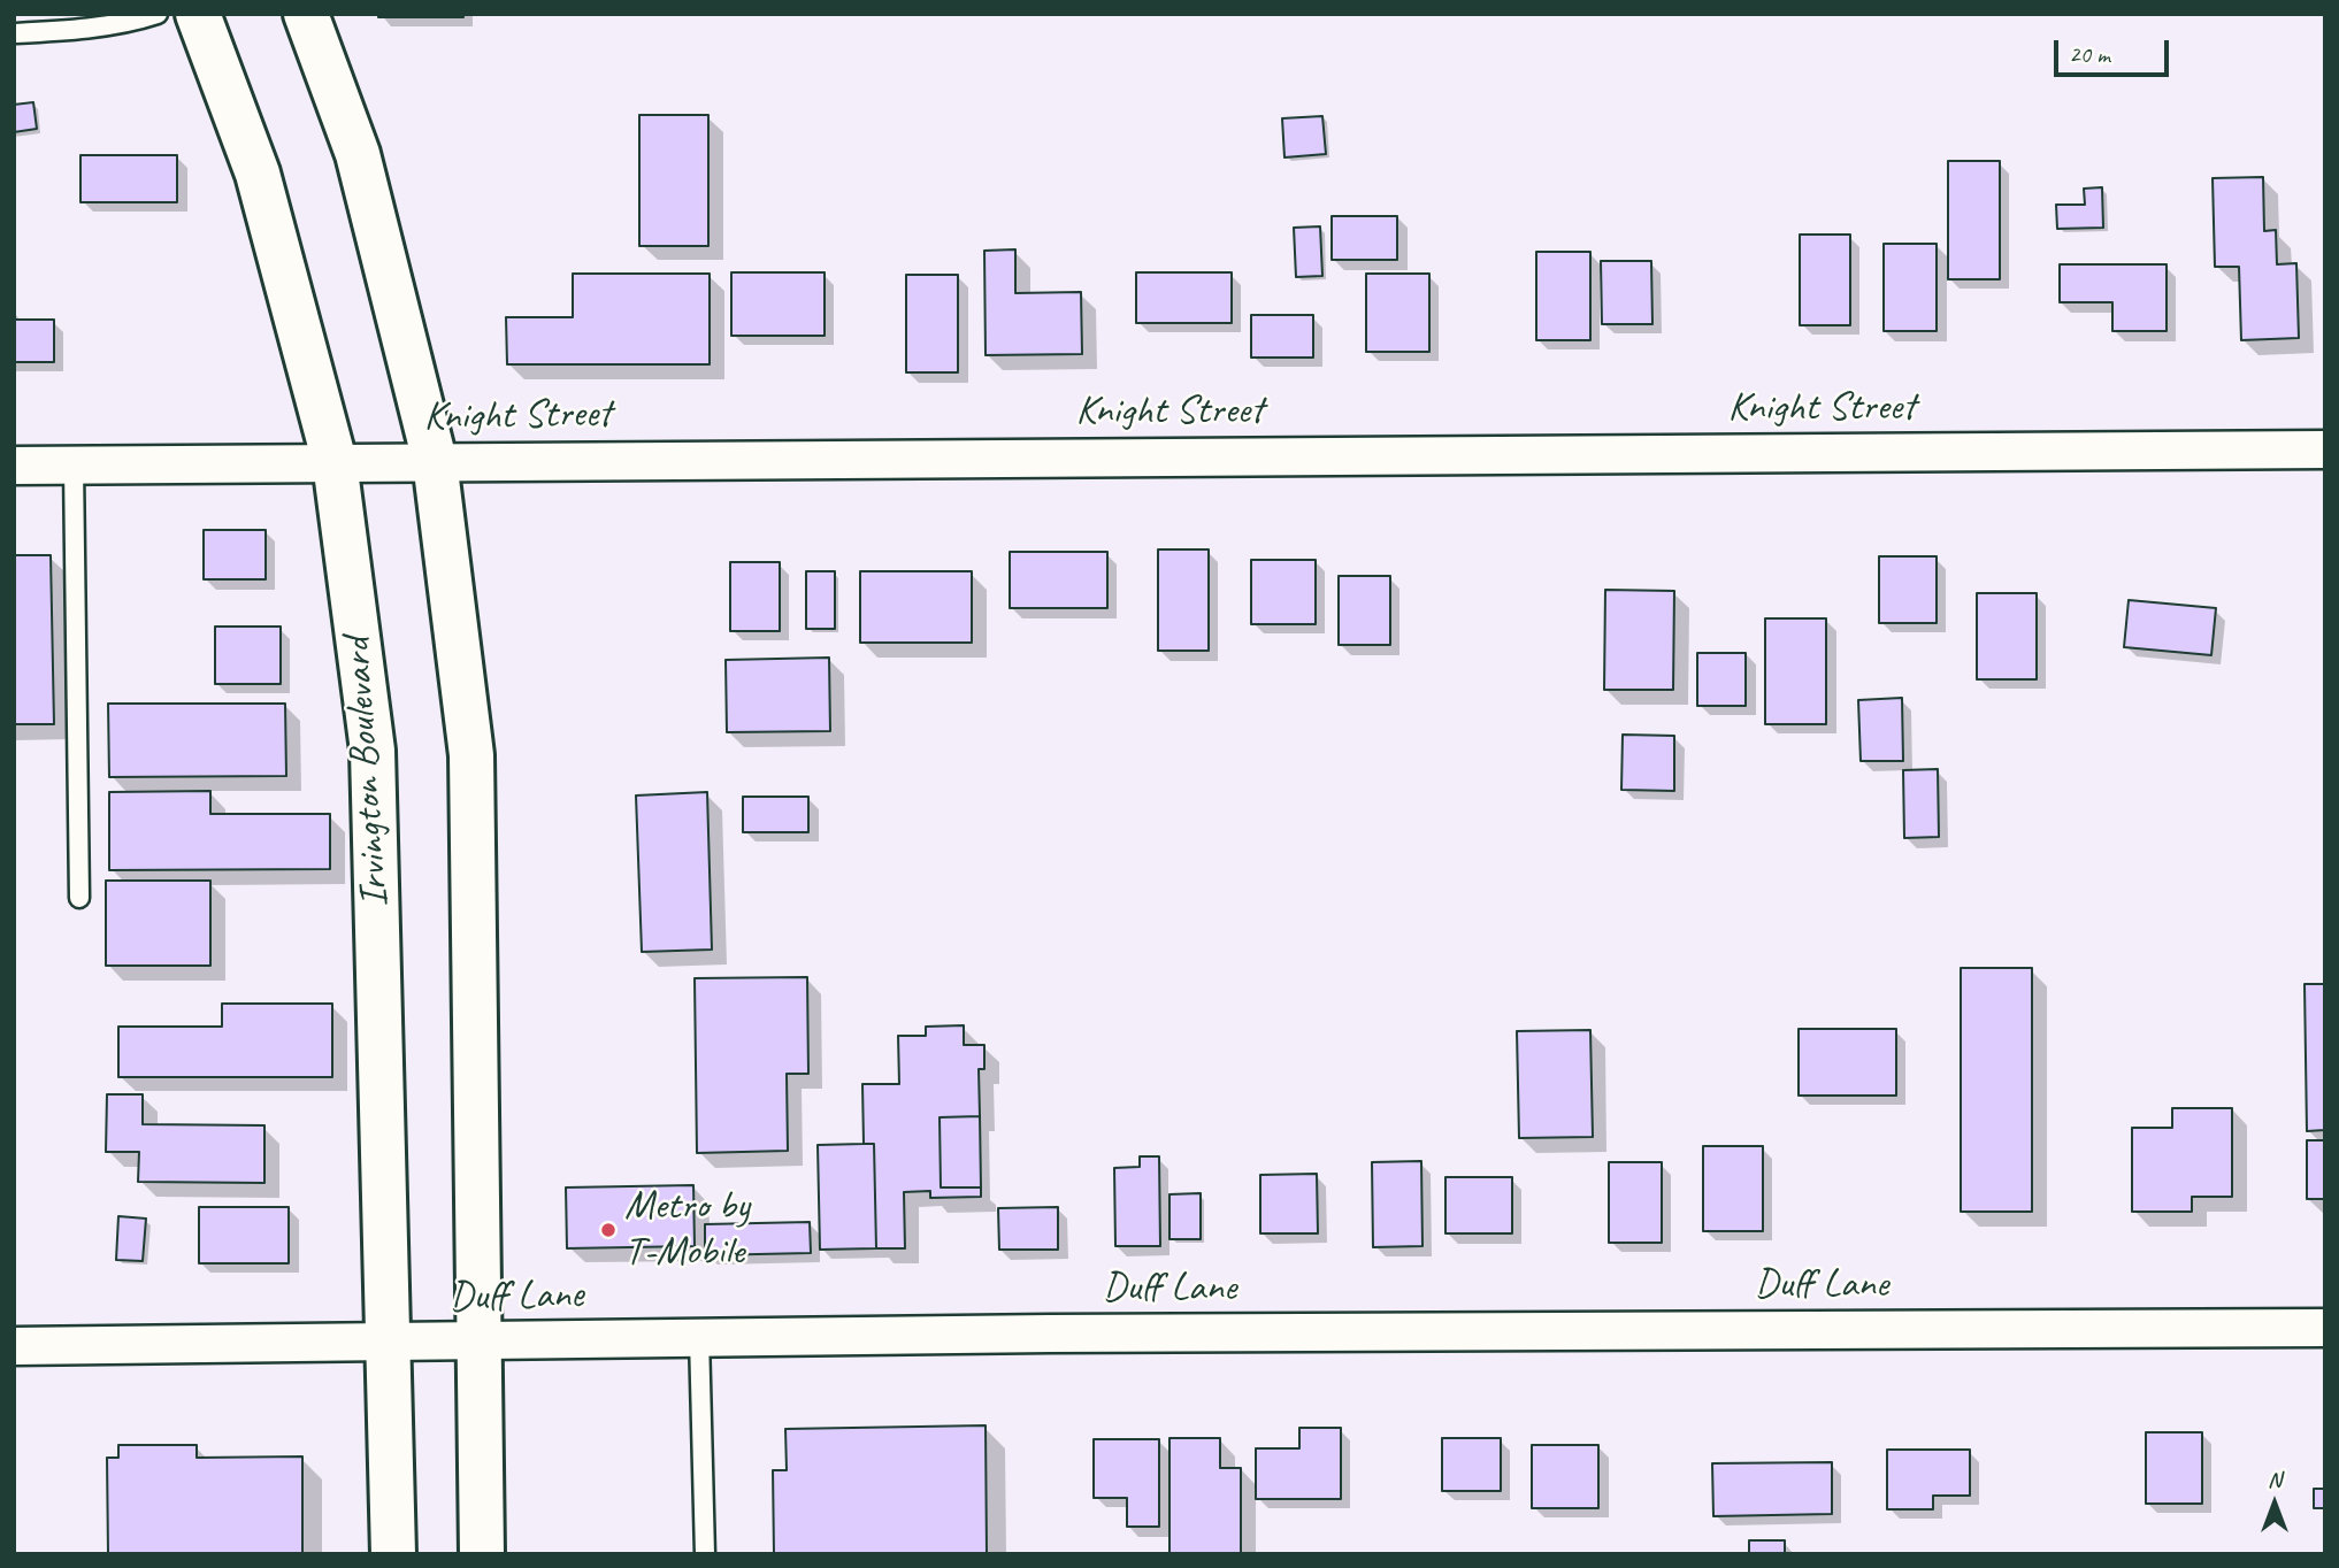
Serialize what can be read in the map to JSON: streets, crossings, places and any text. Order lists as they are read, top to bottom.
{
  "streets": {
    "main road": ["Irvington Boulevard"],
    "street": ["Knight Street", "Duff Lane"]
  },
  "crossings": [
    ["Knight Street", "Irvington Boulevard"],
    ["Irvington Boulevard", "Duff Lane"]
  ],
  "places": ["Metro by T-Mobile"],
  "scale_bar": "20 m",
  "north": "top"
}
